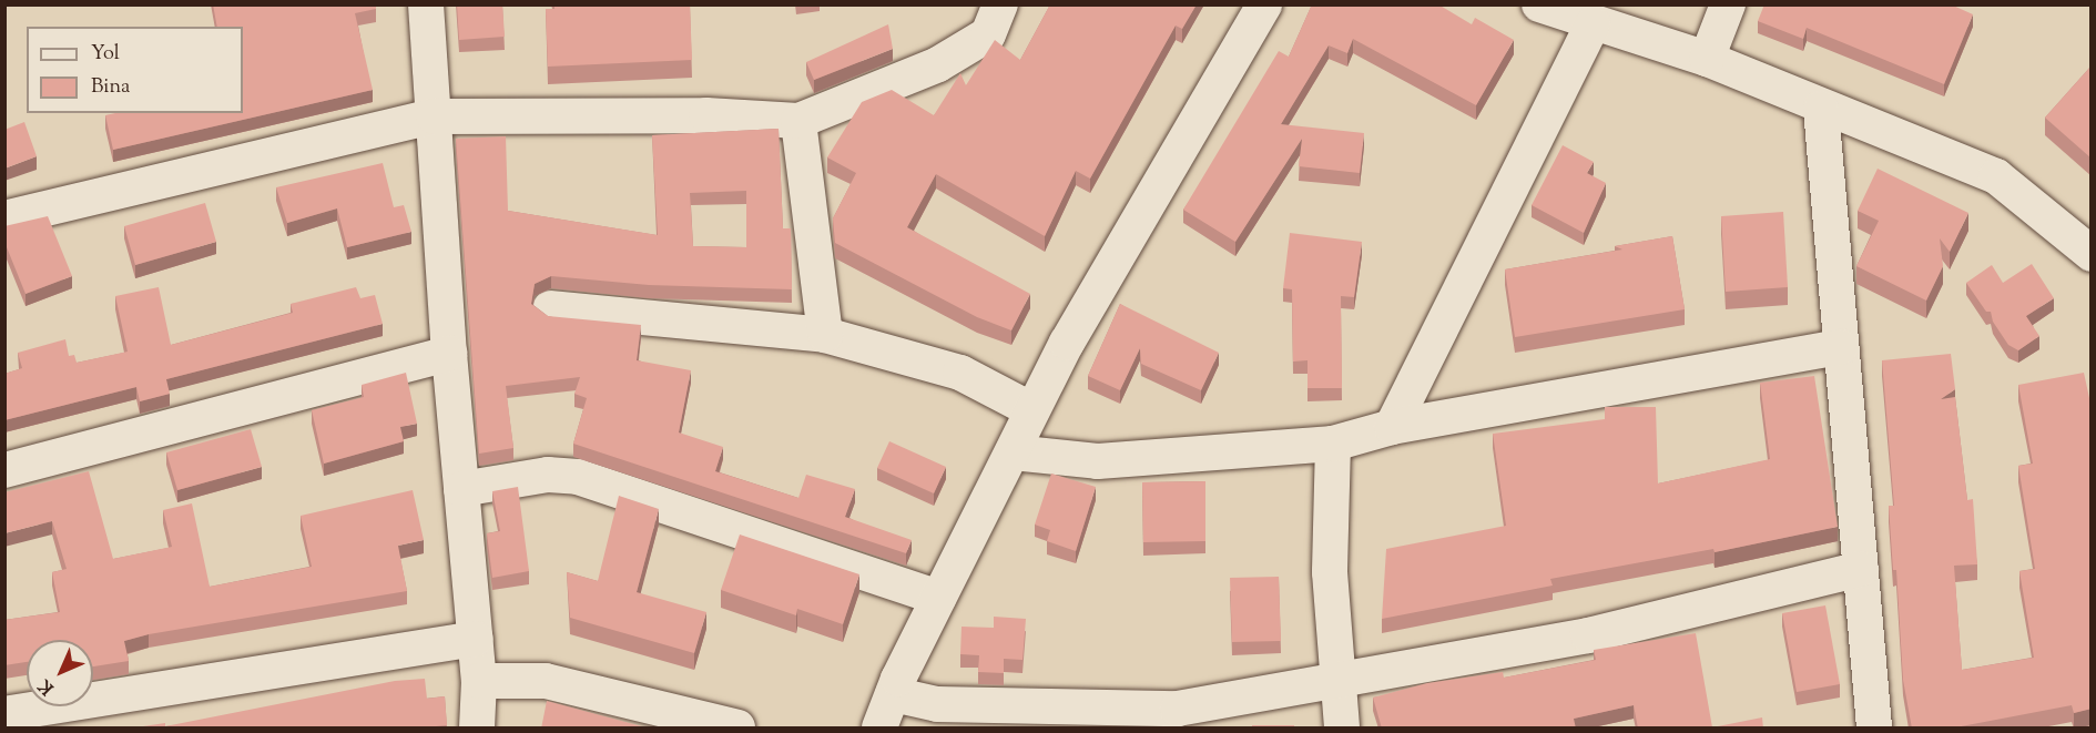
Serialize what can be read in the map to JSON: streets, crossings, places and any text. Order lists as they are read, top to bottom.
{
  "legend": ["Yol", "Bina"],
  "north": "bottom left"
}
